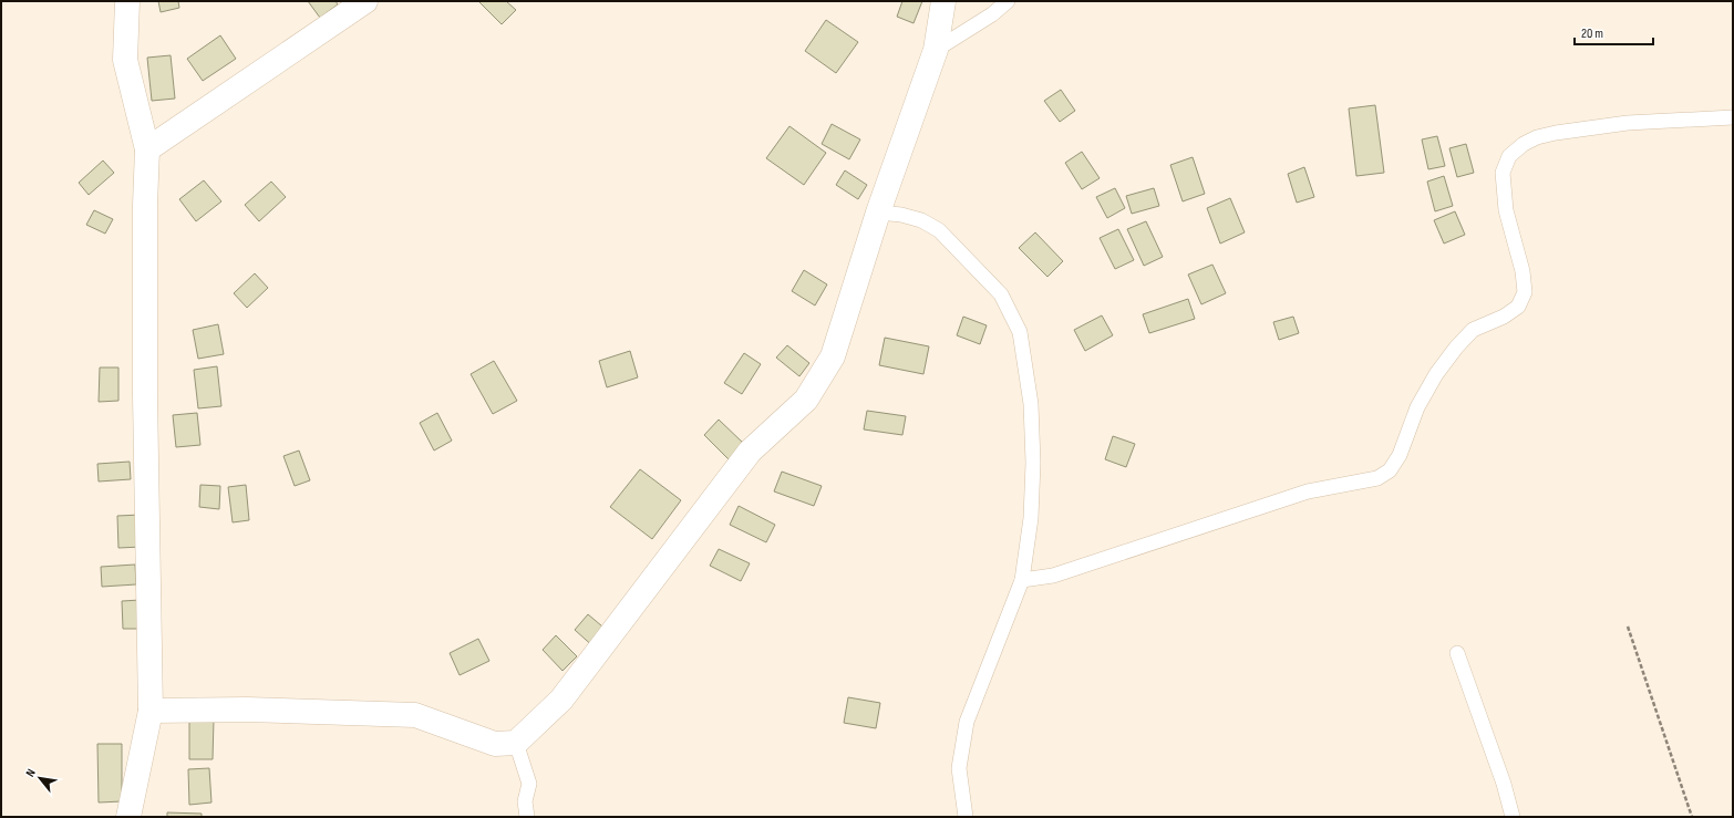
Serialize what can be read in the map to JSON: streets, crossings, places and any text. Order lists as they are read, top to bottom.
{
  "scale_bar": "20 m",
  "north": "top left"
}
